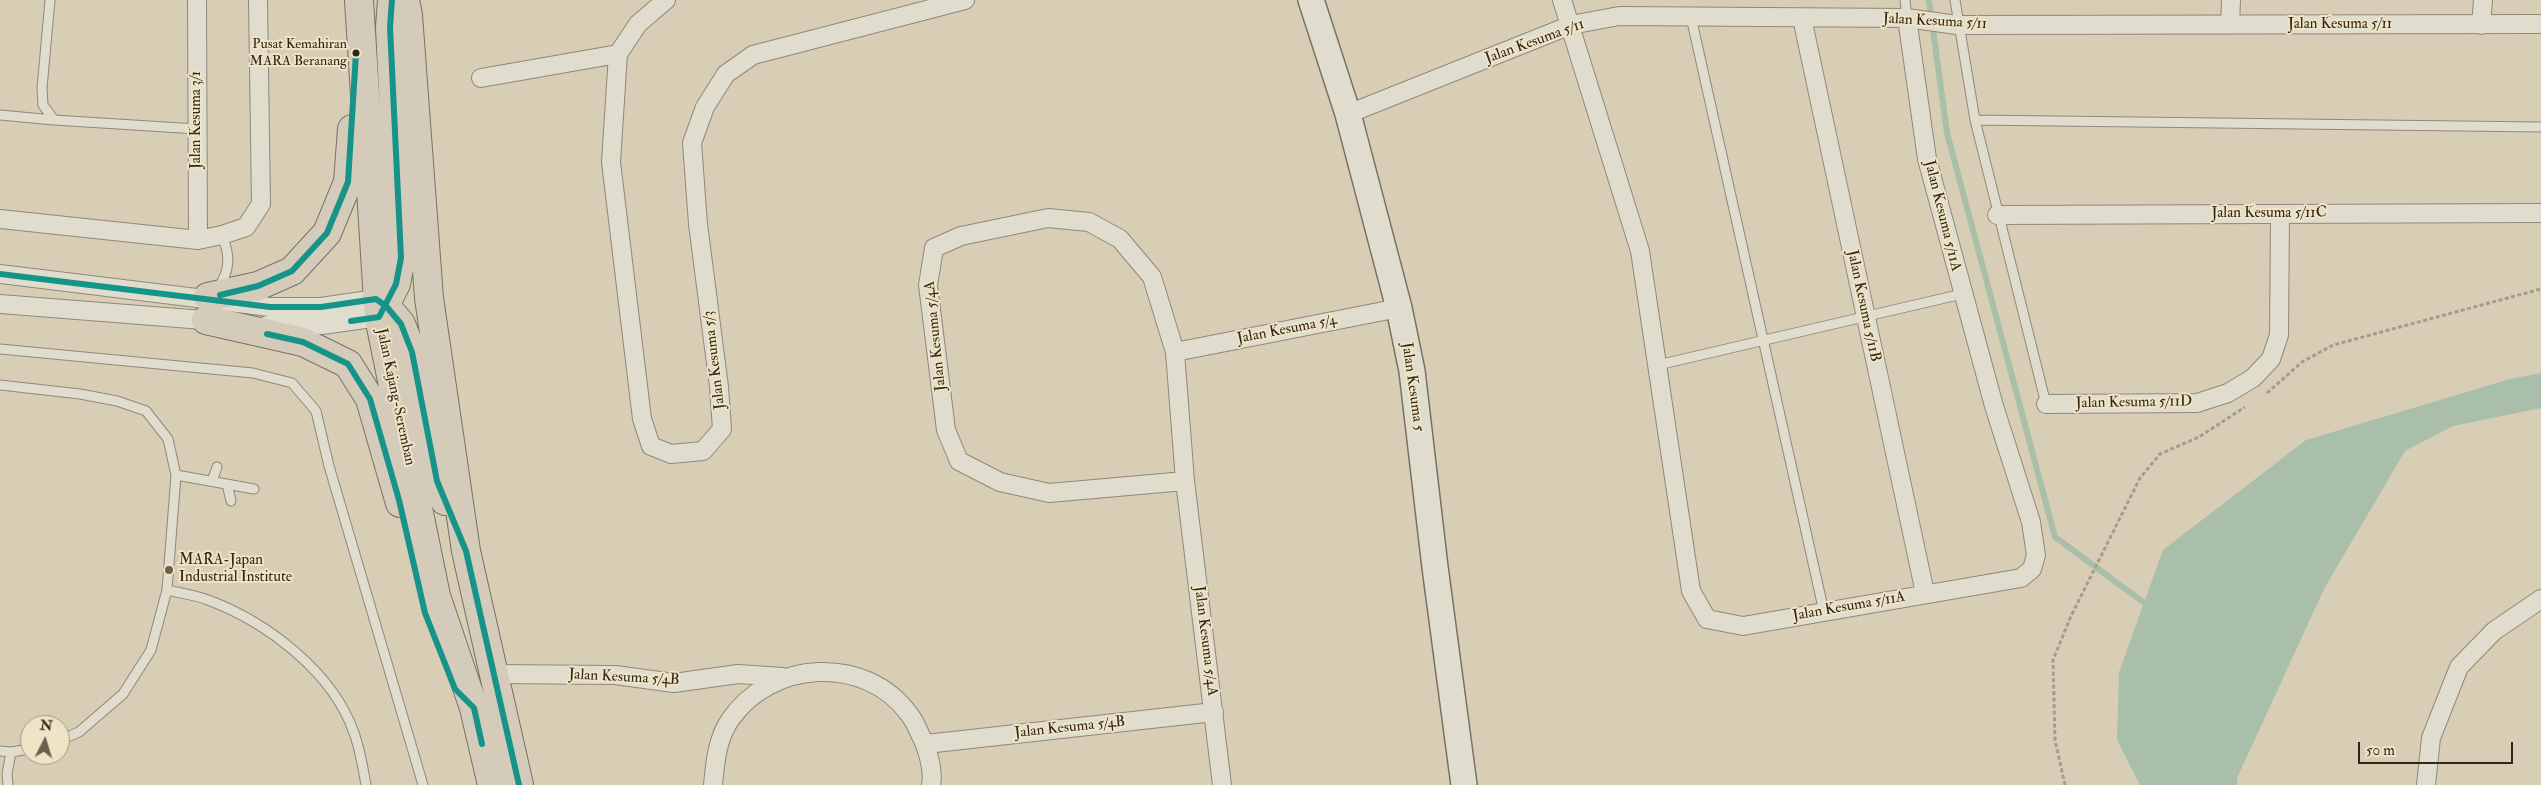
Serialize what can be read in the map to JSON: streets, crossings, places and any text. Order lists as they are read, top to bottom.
{
  "streets": {
    "main road": ["Jalan Kajang-Seremban"],
    "street": [
      "Jalan Kesuma 5/11",
      "Jalan Kesuma 3/1",
      "Jalan Kesuma 5/11C",
      "Jalan Kesuma 5/11A",
      "Jalan Kesuma 5/11B",
      "Jalan Kesuma 5/4",
      "Jalan Kesuma 5/4A",
      "Jalan Kesuma 5/3",
      "Jalan Kesuma 5",
      "Jalan Kesuma 5/11D",
      "Jalan Kesuma 5/4B"
    ]
  },
  "crossings": [
    ["Jalan Kesuma 5/11", "Jalan Kesuma 5/11A"],
    ["Jalan Kesuma 5/11", "Jalan Kesuma 5/11B"],
    ["Jalan Kesuma 5/11", "Jalan Kesuma 5"],
    ["Jalan Kesuma 5/11C", "Jalan Kesuma 5/11D"],
    ["Jalan Kesuma 5/11A", "Jalan Kesuma 5/11B"],
    ["Jalan Kesuma 5/4", "Jalan Kesuma 5/4A"],
    ["Jalan Kesuma 5/4", "Jalan Kesuma 5"],
    ["Jalan Kesuma 5/4A", "Jalan Kesuma 5/4B"]
  ],
  "places": ["Pusat Kemahiran MARA Beranang", "MARA-Japan Industrial Institute"],
  "scale_bar": "50 m",
  "north": "top"
}
